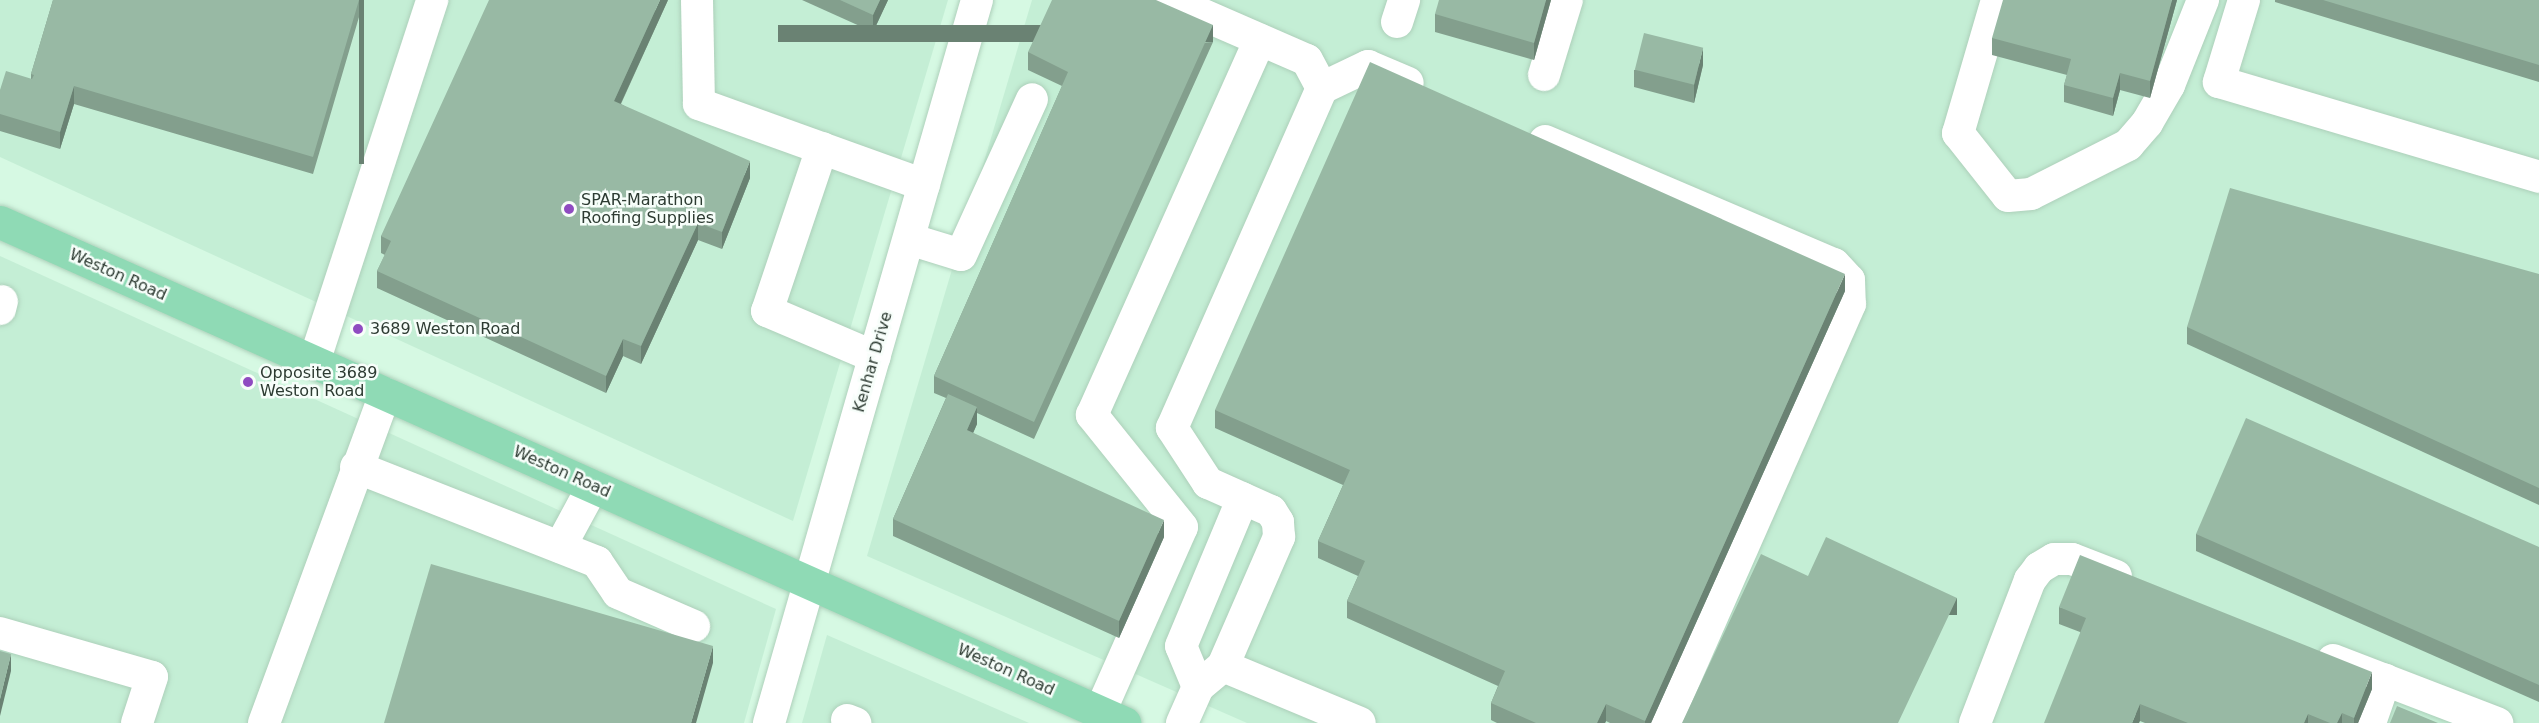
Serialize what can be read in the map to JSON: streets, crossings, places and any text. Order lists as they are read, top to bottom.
{
  "streets": {
    "main road": ["Weston Road"],
    "street": ["Kenhar Drive"]
  },
  "crossings": [
    ["Weston Road", "Kenhar Drive"]
  ],
  "places": ["SPAR-Marathon Roofing Supplies", "3689 Weston Road", "Opposite 3689 Weston Road"]
}
